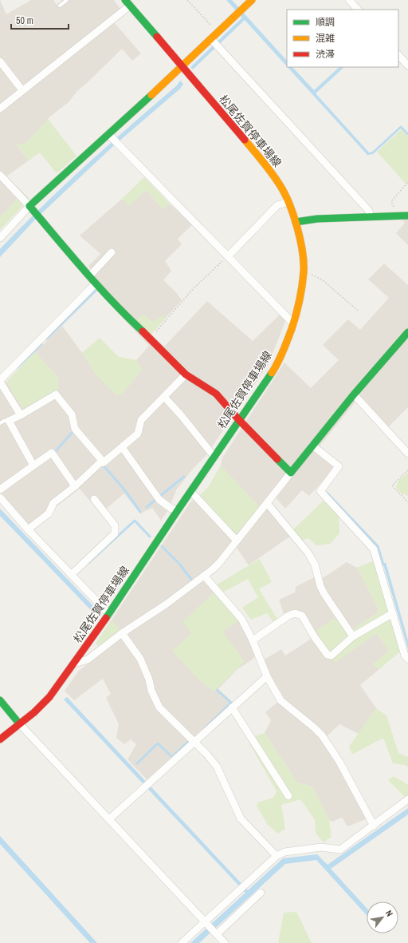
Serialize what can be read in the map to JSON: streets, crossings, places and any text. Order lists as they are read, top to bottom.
{
  "streets": {
    "street": ["松尾佐賀停車場線"]
  },
  "legend": ["順調", "混雑", "渋滞"],
  "scale_bar": "50 m",
  "north": "top right"
}
